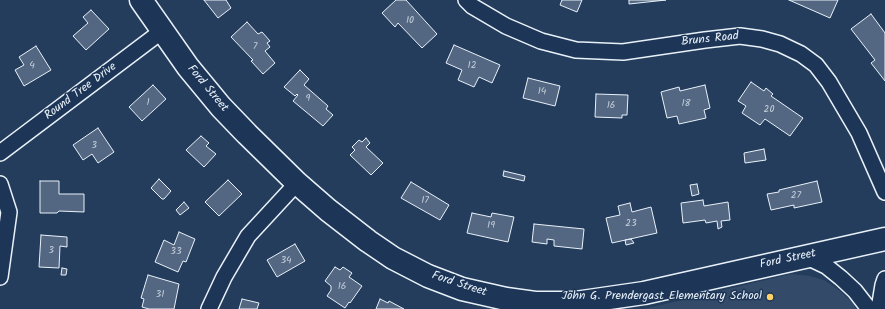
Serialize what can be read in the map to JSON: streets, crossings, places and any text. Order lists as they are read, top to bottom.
{
  "streets": {
    "street": ["Bruns Road", "Ford Street", "Round Tree Drive"]
  },
  "crossings": [
    ["Ford Street", "Round Tree Drive"]
  ],
  "places": ["John G. Prendergast Elementary School"],
  "house_numbers": [
    "10",
    "7",
    "4",
    "12",
    "14",
    "9",
    "1",
    "18",
    "16",
    "20",
    "3",
    "27",
    "17",
    "23",
    "19",
    "3",
    "33",
    "34",
    "16",
    "31"
  ]
}
